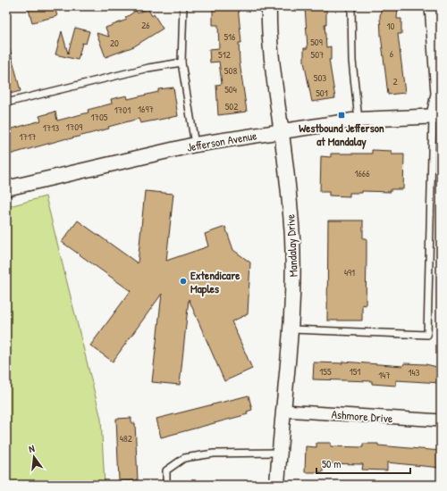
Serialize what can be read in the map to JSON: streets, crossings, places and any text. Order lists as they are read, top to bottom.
{
  "streets": {
    "street": ["Jefferson Avenue", "Mandalay Drive", "Ashmore Drive"]
  },
  "crossings": [
    ["Jefferson Avenue", "Mandalay Drive"],
    ["Mandalay Drive", "Ashmore Drive"]
  ],
  "places": {
    "transit": ["Westbound Jefferson at Mandalay"],
    "other": ["Extendicare Maples"]
  },
  "house_numbers": [
    "26",
    "10",
    "516",
    "509",
    "20",
    "6",
    "512",
    "507",
    "508",
    "503",
    "2",
    "504",
    "501",
    "502",
    "1697",
    "1701",
    "1705",
    "1709",
    "1713",
    "1717",
    "1666",
    "491",
    "155",
    "151",
    "143",
    "147",
    "482"
  ],
  "scale_bar": "50 m",
  "north": "top"
}
